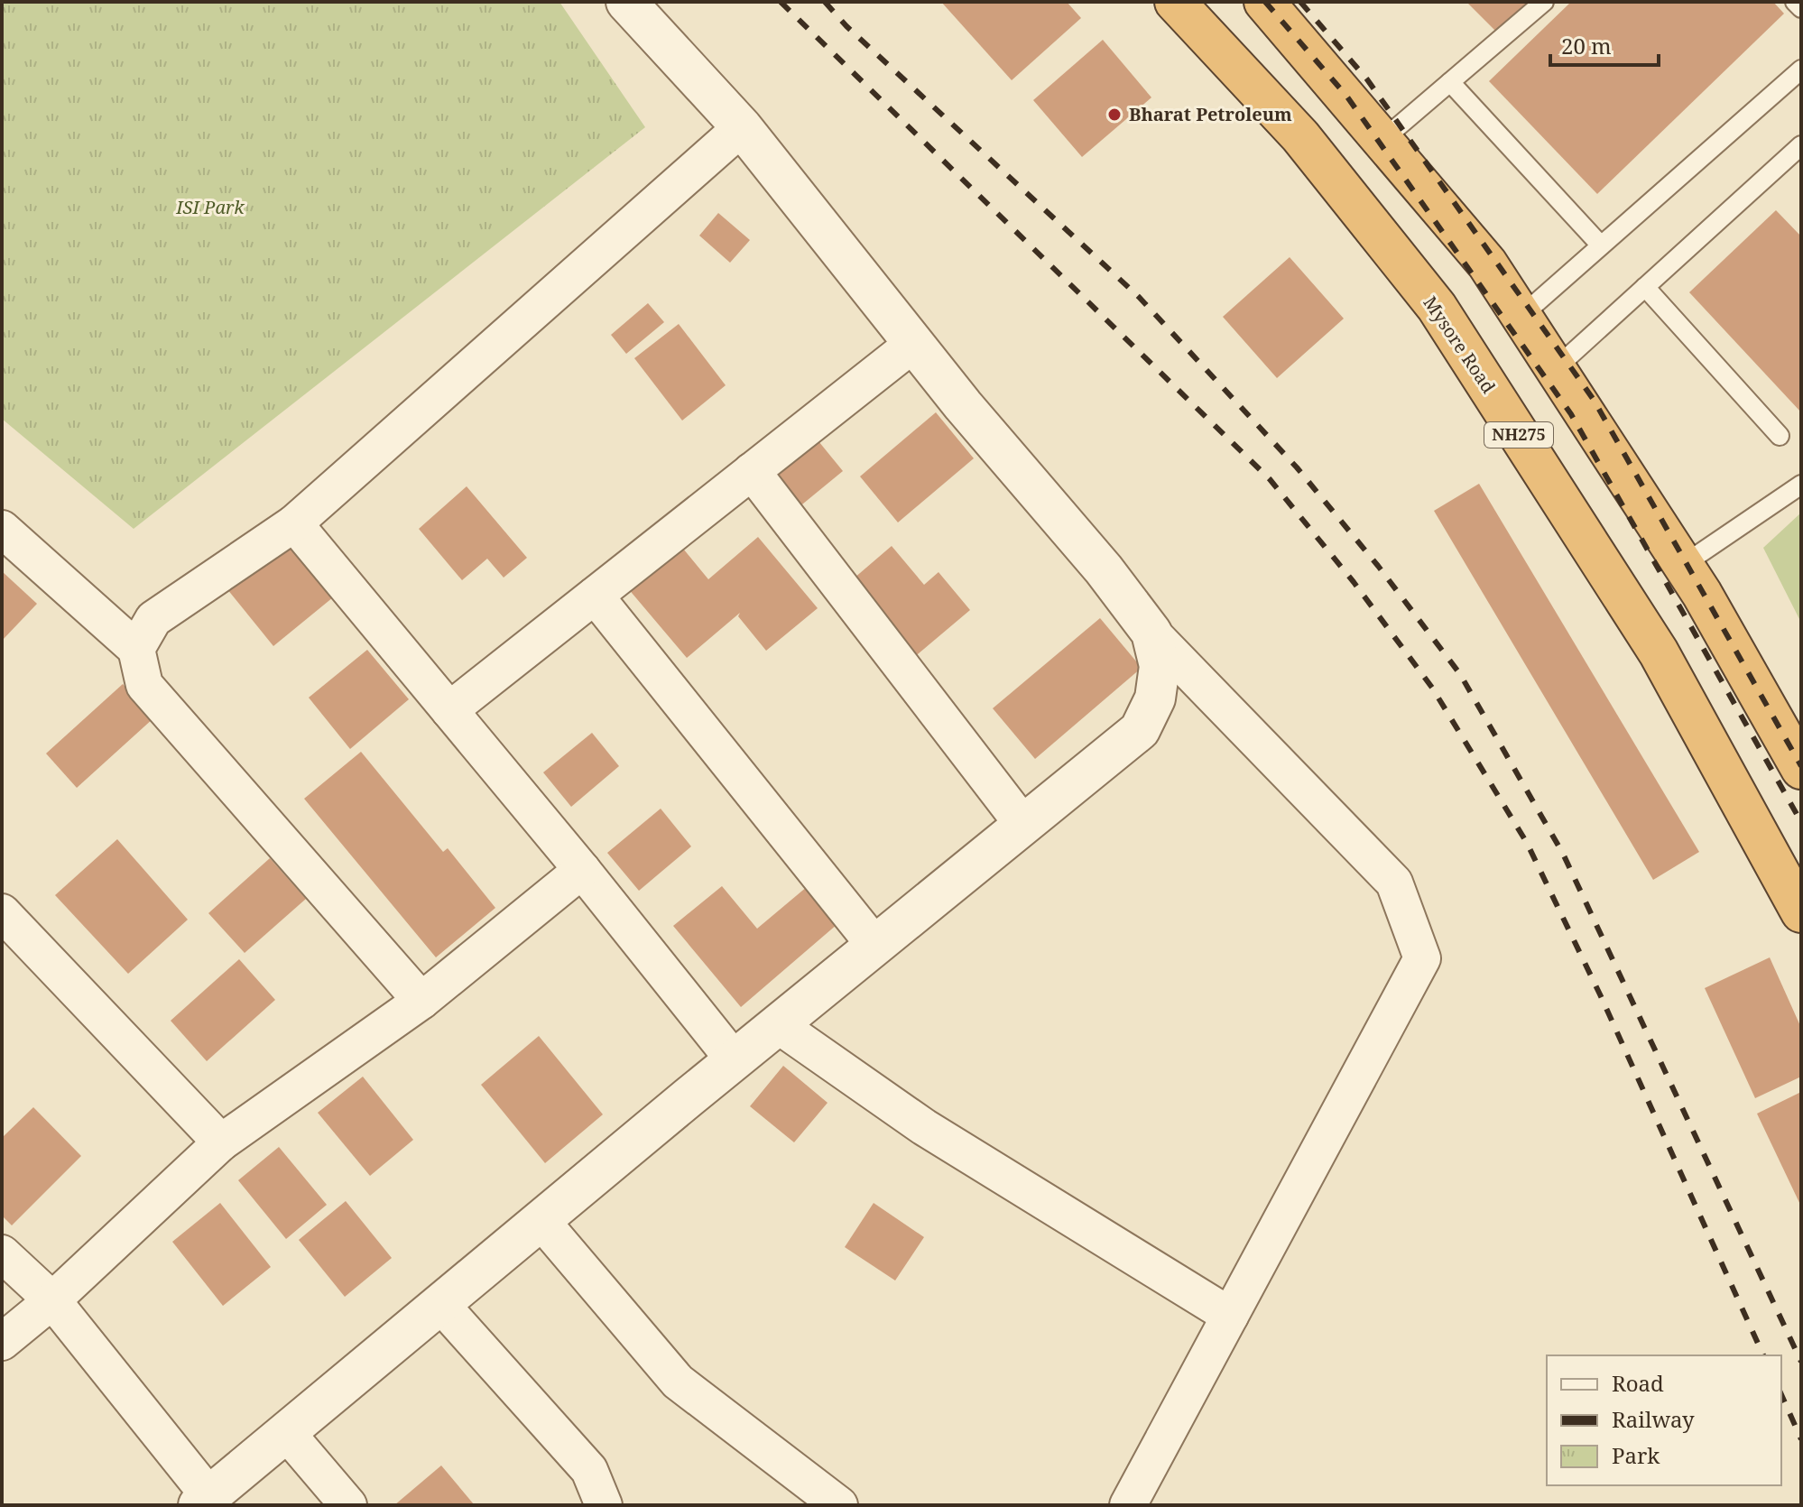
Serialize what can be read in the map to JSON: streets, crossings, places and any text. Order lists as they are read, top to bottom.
{
  "streets": {
    "highway": ["Mysore Road", "NH275"]
  },
  "parks": ["ISI Park"],
  "places": ["Bharat Petroleum"],
  "legend": ["Road", "Railway", "Park"],
  "scale_bar": "20 m"
}
